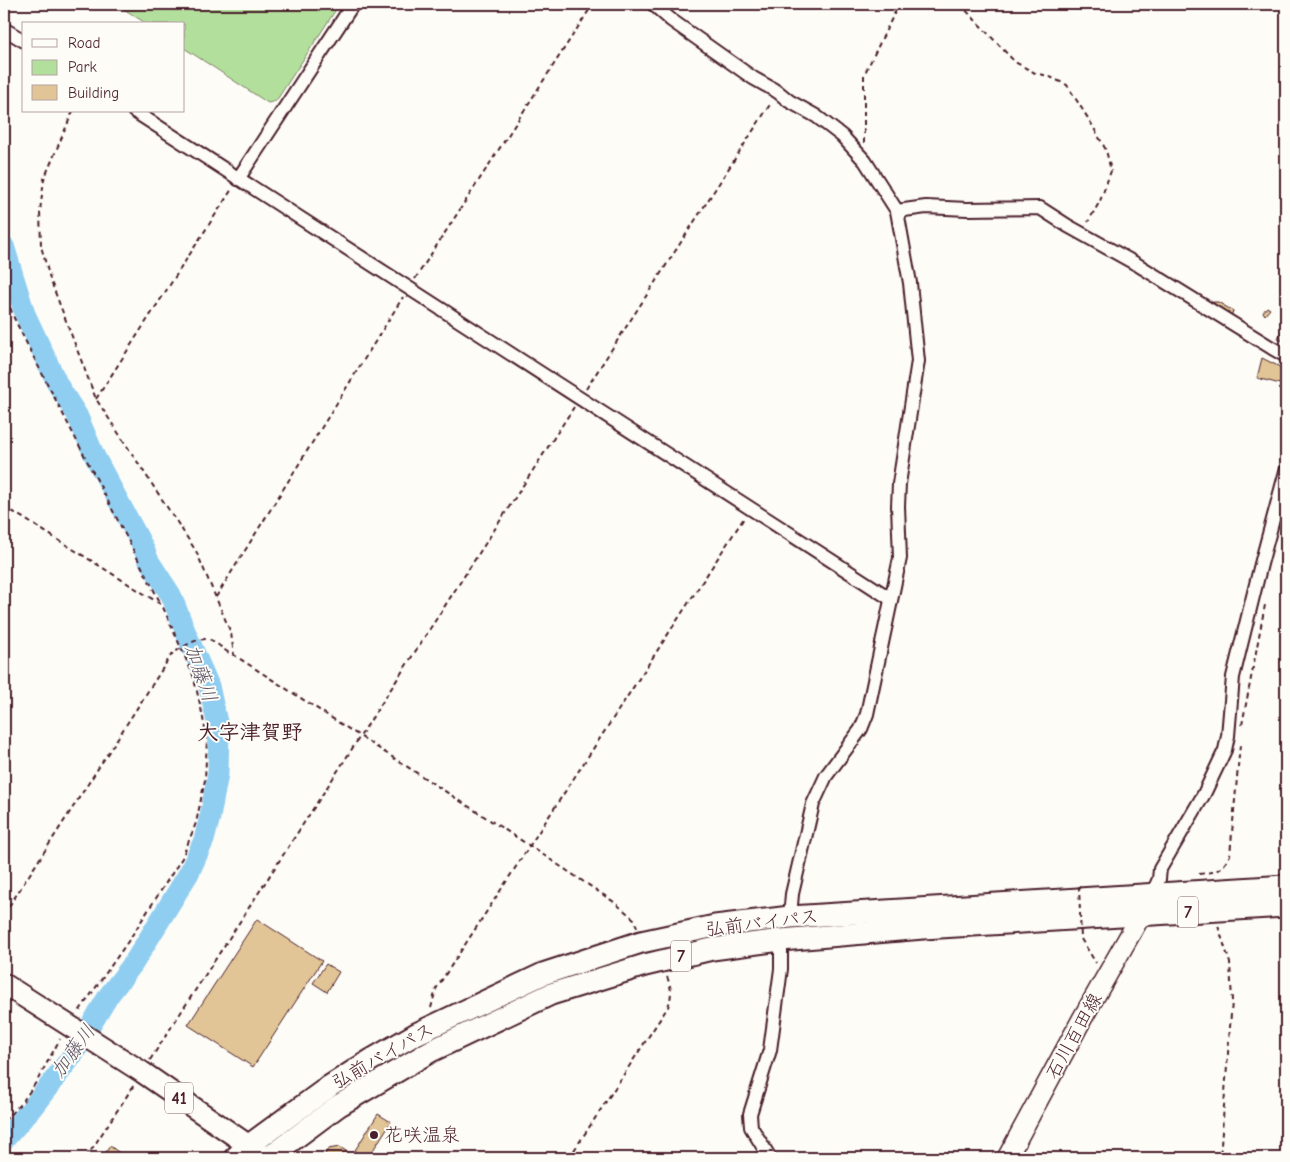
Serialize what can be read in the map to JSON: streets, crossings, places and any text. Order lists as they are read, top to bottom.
{
  "streets": {
    "highway": ["7", "弘前バイパス"],
    "main road": ["石川百田線", "41"]
  },
  "crossings": [
    ["弘前バイパス", "石川百田線"],
    ["弘前バイパス", "41"]
  ],
  "districts": ["大字津賀野"],
  "water": ["加藤川"],
  "places": ["花咲温泉"],
  "legend": ["Road", "Park", "Building"]
}
